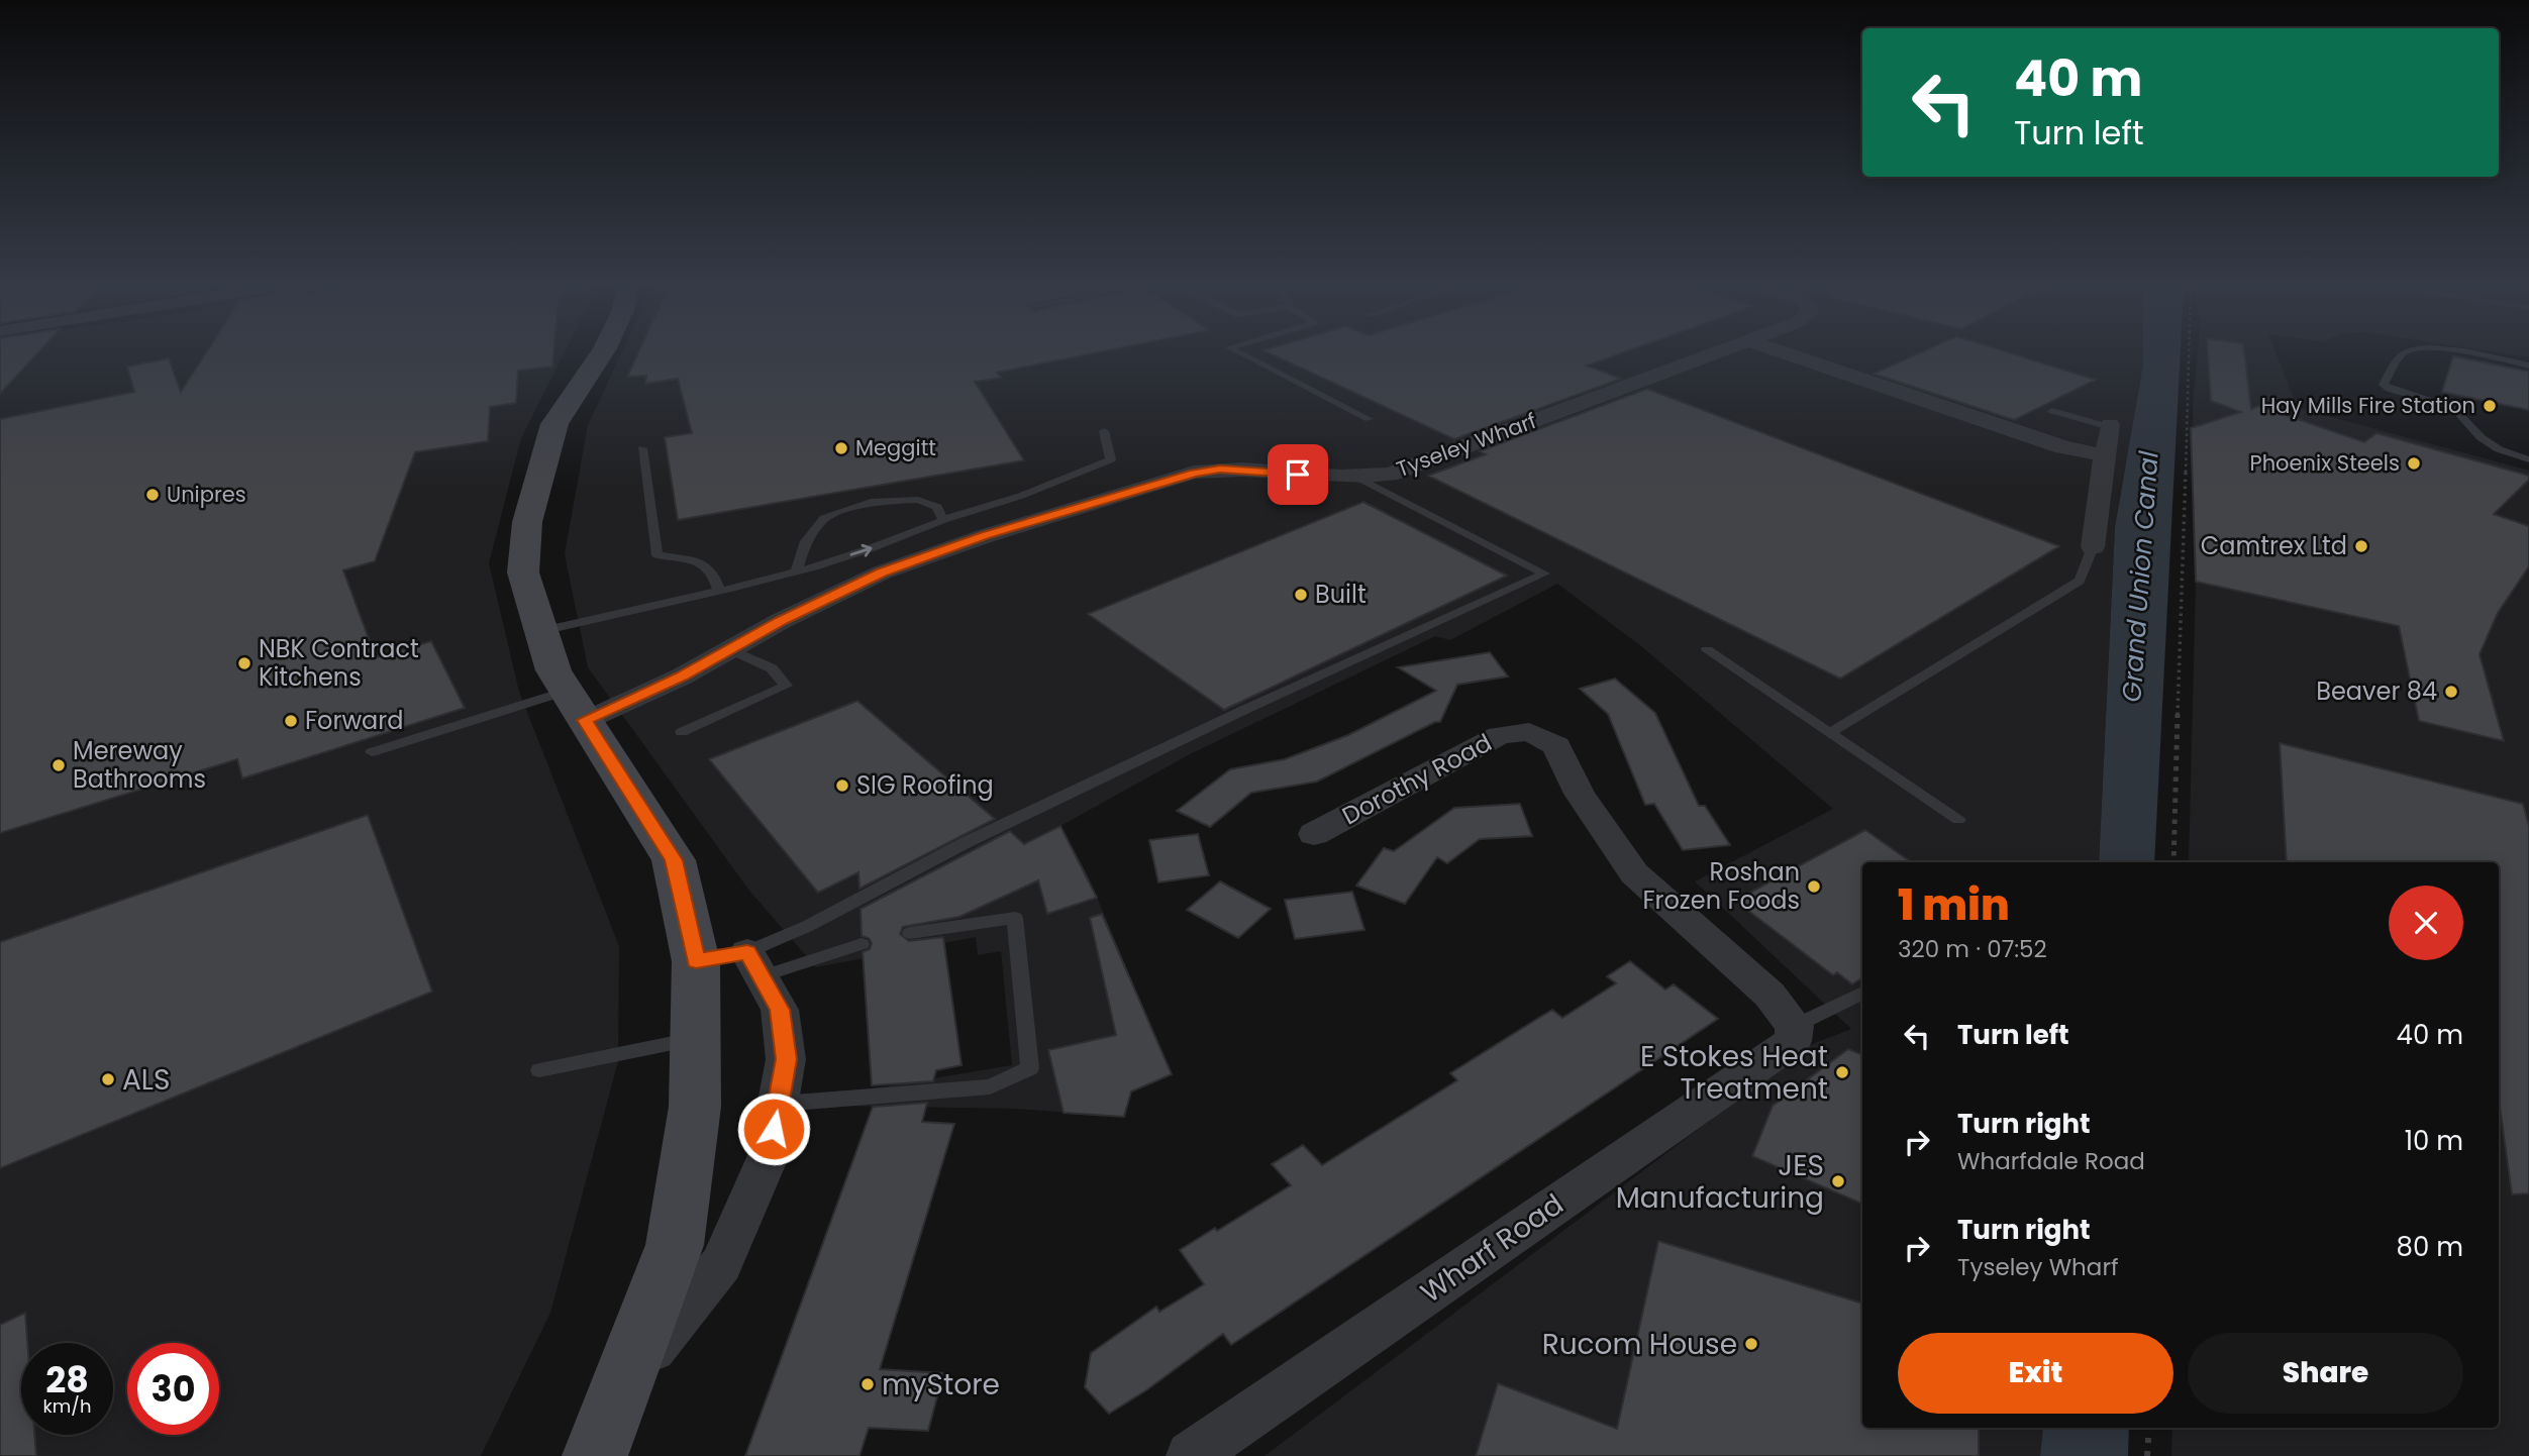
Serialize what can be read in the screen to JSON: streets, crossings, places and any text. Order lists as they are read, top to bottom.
{
  "streets": {
    "street": ["Tyseley Wharf", "Dorothy Road", "Wharf Road"]
  },
  "crossings": [
    ["Dorothy Road", "Wharf Road"]
  ],
  "water": ["Grand Union Canal"],
  "places": [
    "Hay Mills Fire Station",
    "Meggitt",
    "Phoenix Steels",
    "Unipres",
    "Camtrex Ltd",
    "Built",
    "NBK Contract Kitchens",
    "Beaver 84",
    "Forward",
    "Mereway Bathrooms",
    "SIG Roofing",
    "Roshan Frozen Foods",
    "E Stokes Heat Treatment",
    "ALS",
    "JES Manufacturing",
    "Rucom House",
    "myStore"
  ],
  "page": {
    "turn": ["40 m", "Turn left"],
    "heading": ["1 min", "320 m · 07:52"],
    "list": [
      {
        "name": "Turn left",
        "value": "40 m"
      },
      {
        "name": "Turn right",
        "note": "Wharfdale Road",
        "value": "10 m"
      },
      {
        "name": "Turn right",
        "note": "Tyseley Wharf",
        "value": "80 m"
      }
    ],
    "buttons": ["Exit", "Share"],
    "speed": "28 km/h",
    "limit": "30"
  }
}
